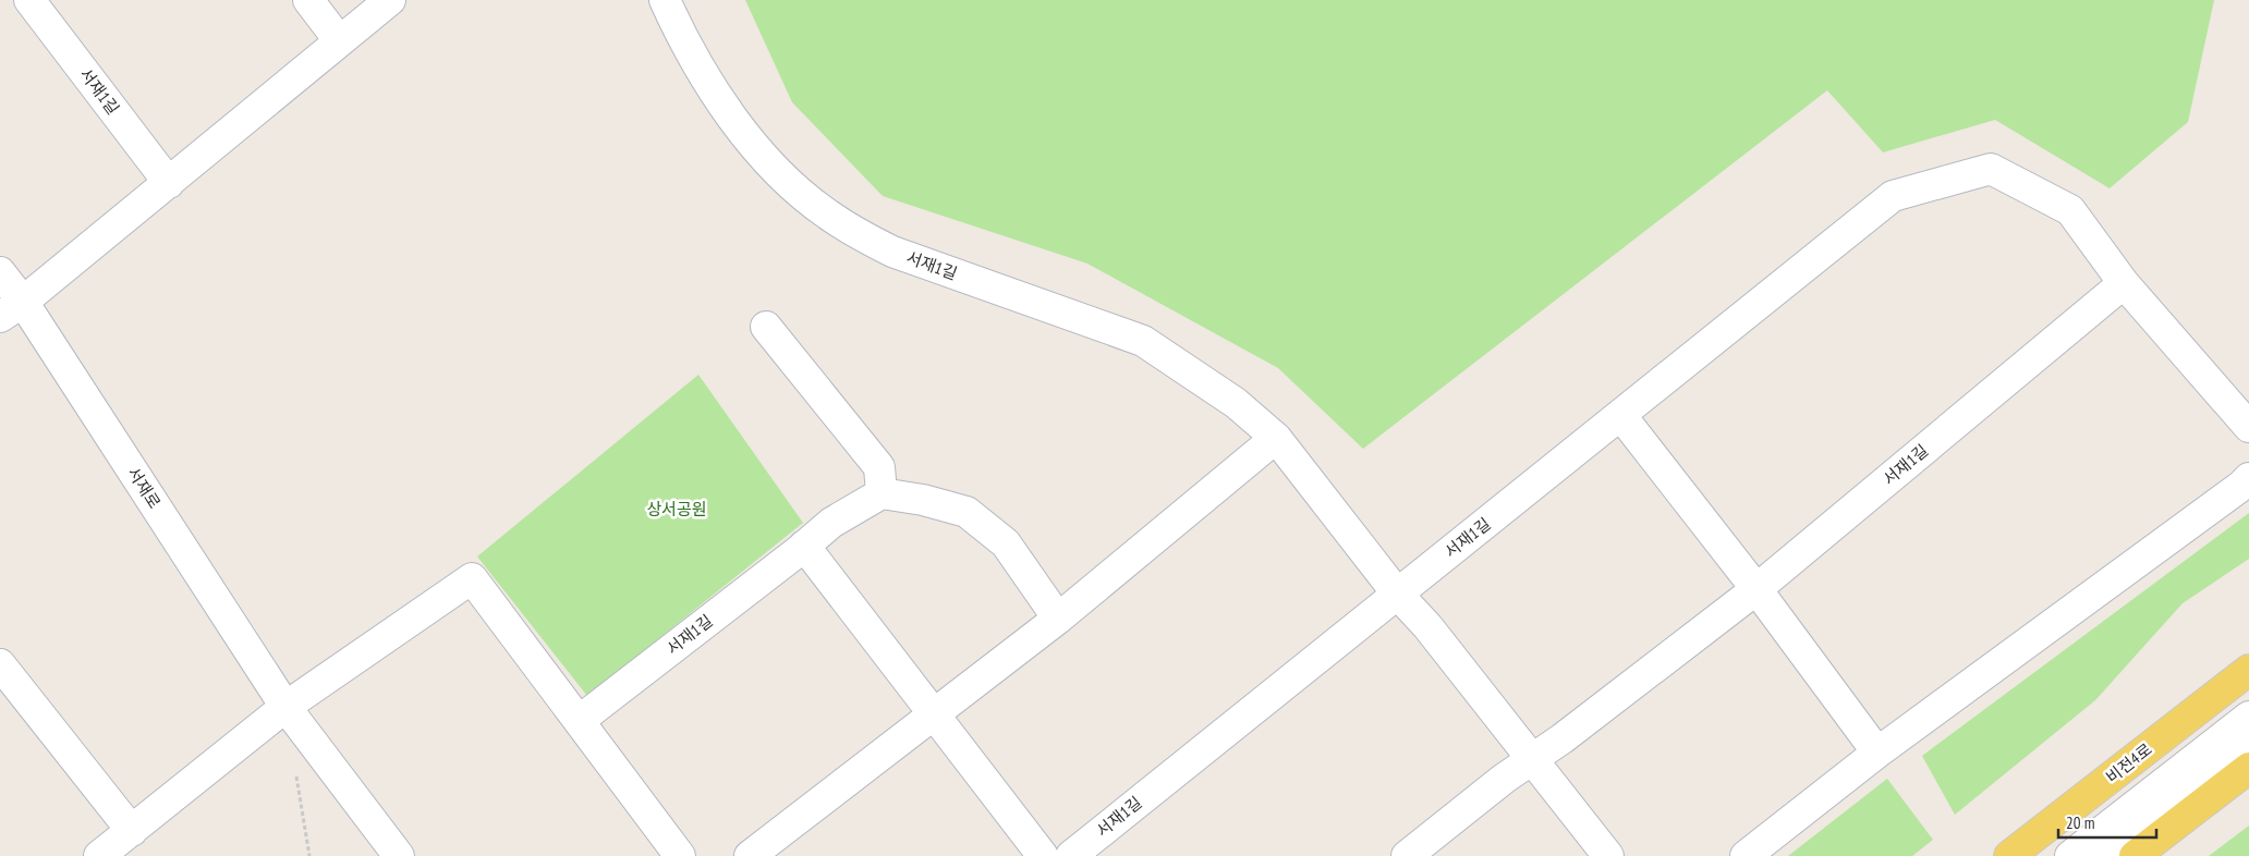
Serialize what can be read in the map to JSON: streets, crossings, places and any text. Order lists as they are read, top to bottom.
{
  "streets": {
    "main road": ["비전4로"],
    "street": ["서재1길", "서재로"]
  },
  "parks": ["상서공원"],
  "scale_bar": "20 m"
}
